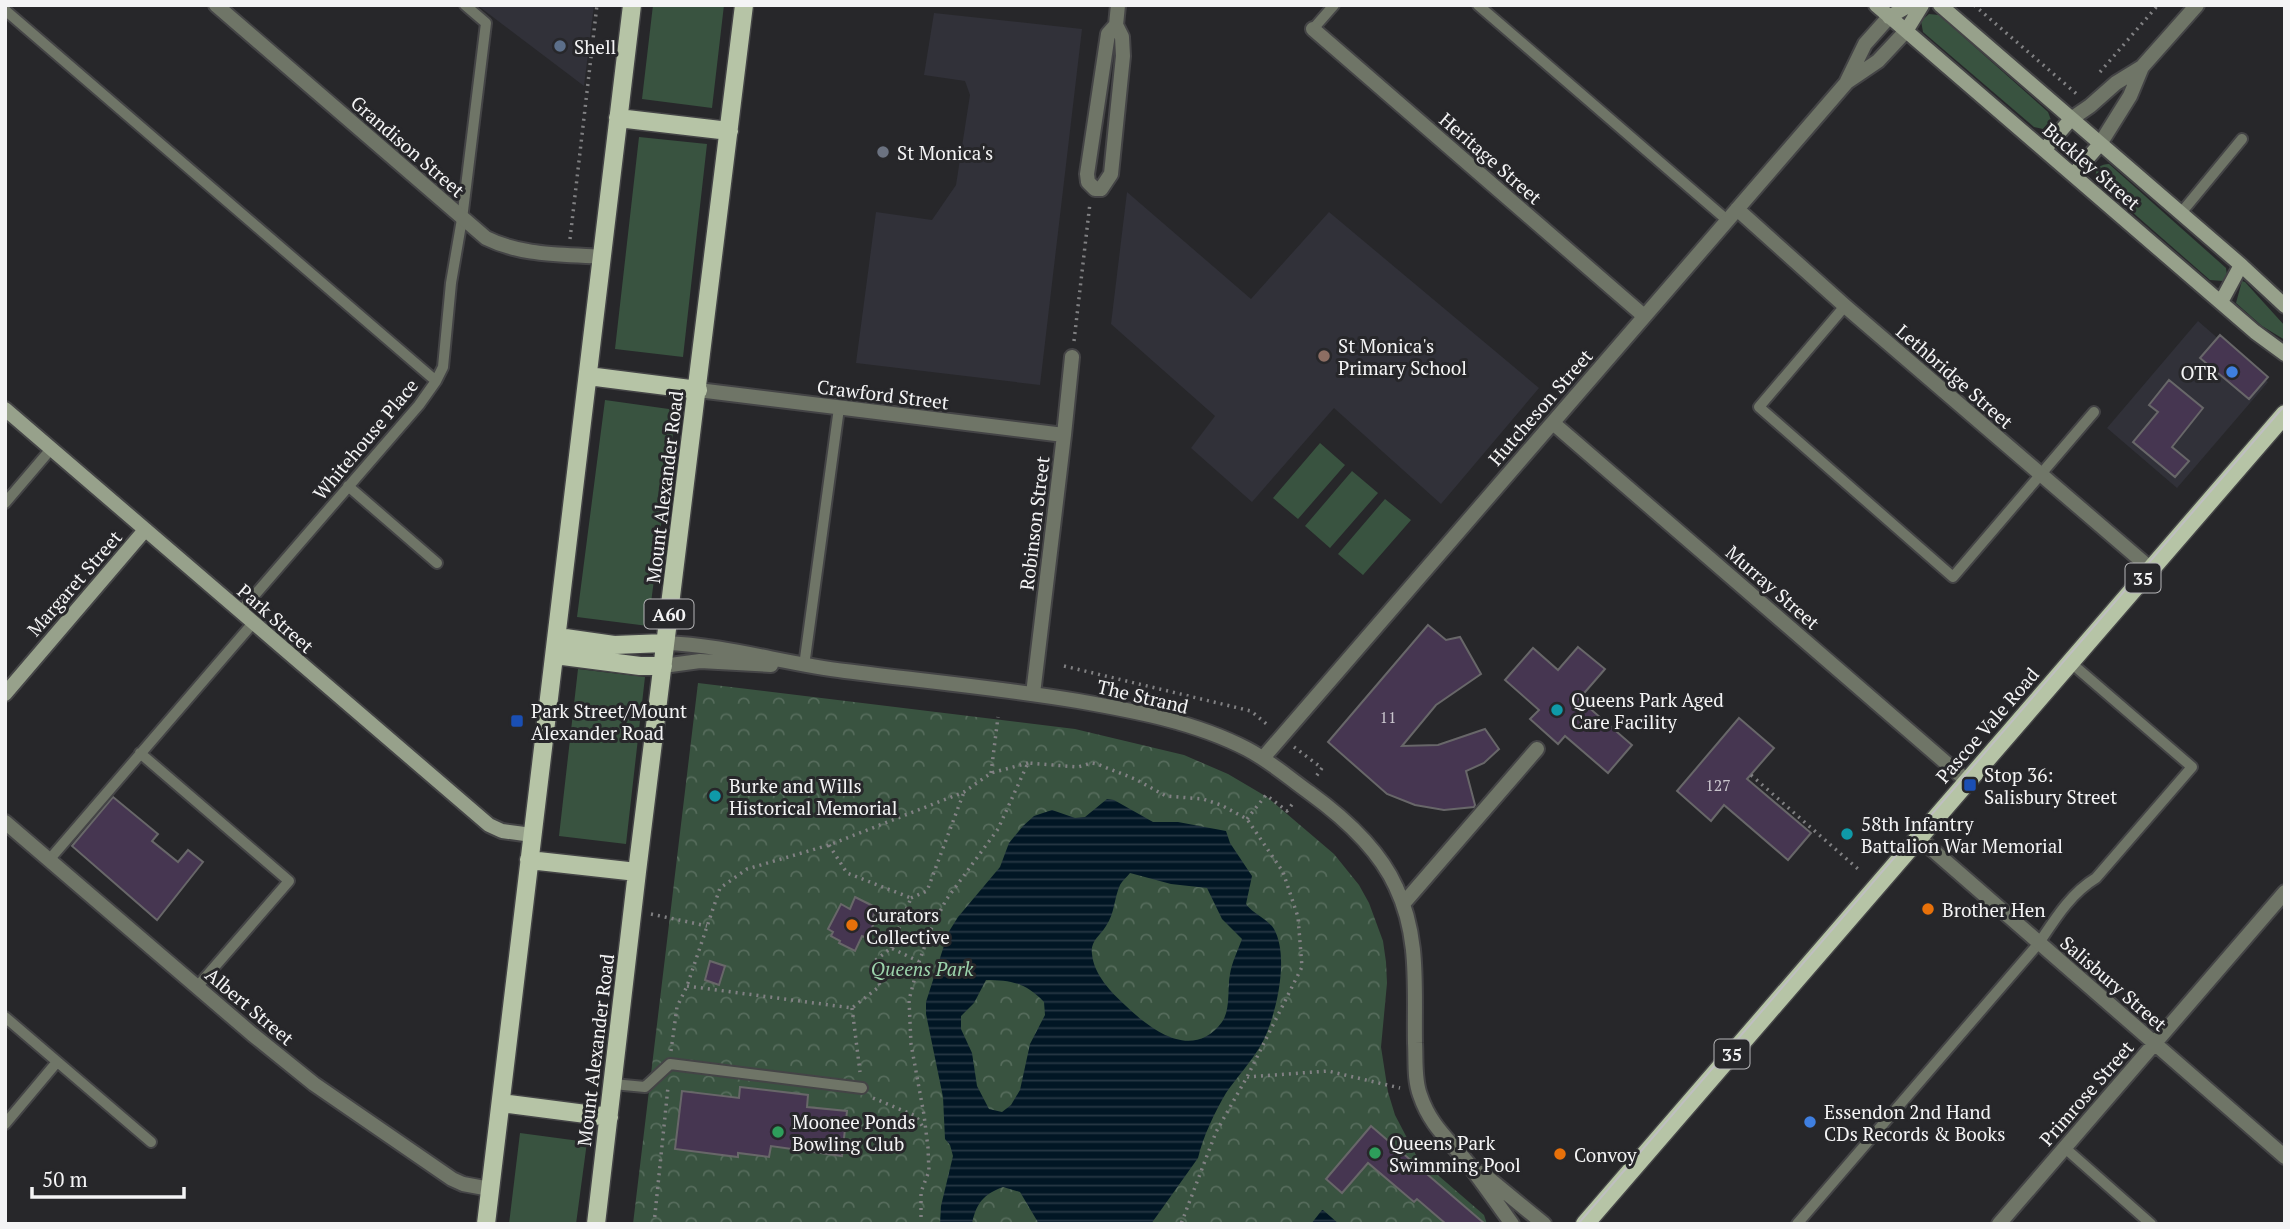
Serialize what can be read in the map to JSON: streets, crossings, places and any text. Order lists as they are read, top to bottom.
{
  "streets": {
    "main road": [
      "Buckley Street",
      "Mount Alexander Road",
      "35",
      "Margaret Street",
      "A60",
      "Park Street",
      "Pascoe Vale Road"
    ],
    "street": [
      "Grandison Street",
      "Heritage Street",
      "Lethbridge Street",
      "Crawford Street",
      "Hutcheson Street",
      "Robinson Street",
      "Murray Street",
      "The Strand",
      "Salisbury Street",
      "Albert Street",
      "Primrose Street"
    ],
    "lane": ["Whitehouse Place"]
  },
  "crossings": [
    ["Grandison Street", "Whitehouse Place"],
    ["Heritage Street", "Hutcheson Street"],
    ["Buckley Street", "Hutcheson Street"],
    ["Lethbridge Street", "Hutcheson Street"],
    ["Lethbridge Street", "Pascoe Vale Road"],
    ["Crawford Street", "Mount Alexander Road"],
    ["Crawford Street", "Robinson Street"],
    ["Hutcheson Street", "Murray Street"],
    ["Hutcheson Street", "The Strand"],
    ["Whitehouse Place", "Park Street"],
    ["Mount Alexander Road", "The Strand"],
    ["Robinson Street", "The Strand"],
    ["Margaret Street", "Park Street"],
    ["Murray Street", "Pascoe Vale Road"],
    ["Pascoe Vale Road", "Salisbury Street"],
    ["Salisbury Street", "Primrose Street"]
  ],
  "parks": ["Queens Park"],
  "places": {
    "other": [
      "Shell",
      "St Monica's",
      "St Monica's Primary School",
      "OTR",
      "Queens Park Aged Care Facility",
      "Burke and Wills Historical Memorial",
      "58th Infantry Battalion War Memorial",
      "Brother Hen",
      "Curators Collective",
      "Essendon 2nd Hand CDs Records & Books",
      "Moonee Ponds Bowling Club",
      "Queens Park Swimming Pool",
      "Convoy"
    ],
    "transit": ["Park Street/Mount Alexander Road", "Stop 36: Salisbury Street"]
  },
  "house_numbers": ["11", "127"],
  "scale_bar": "50 m"
}
